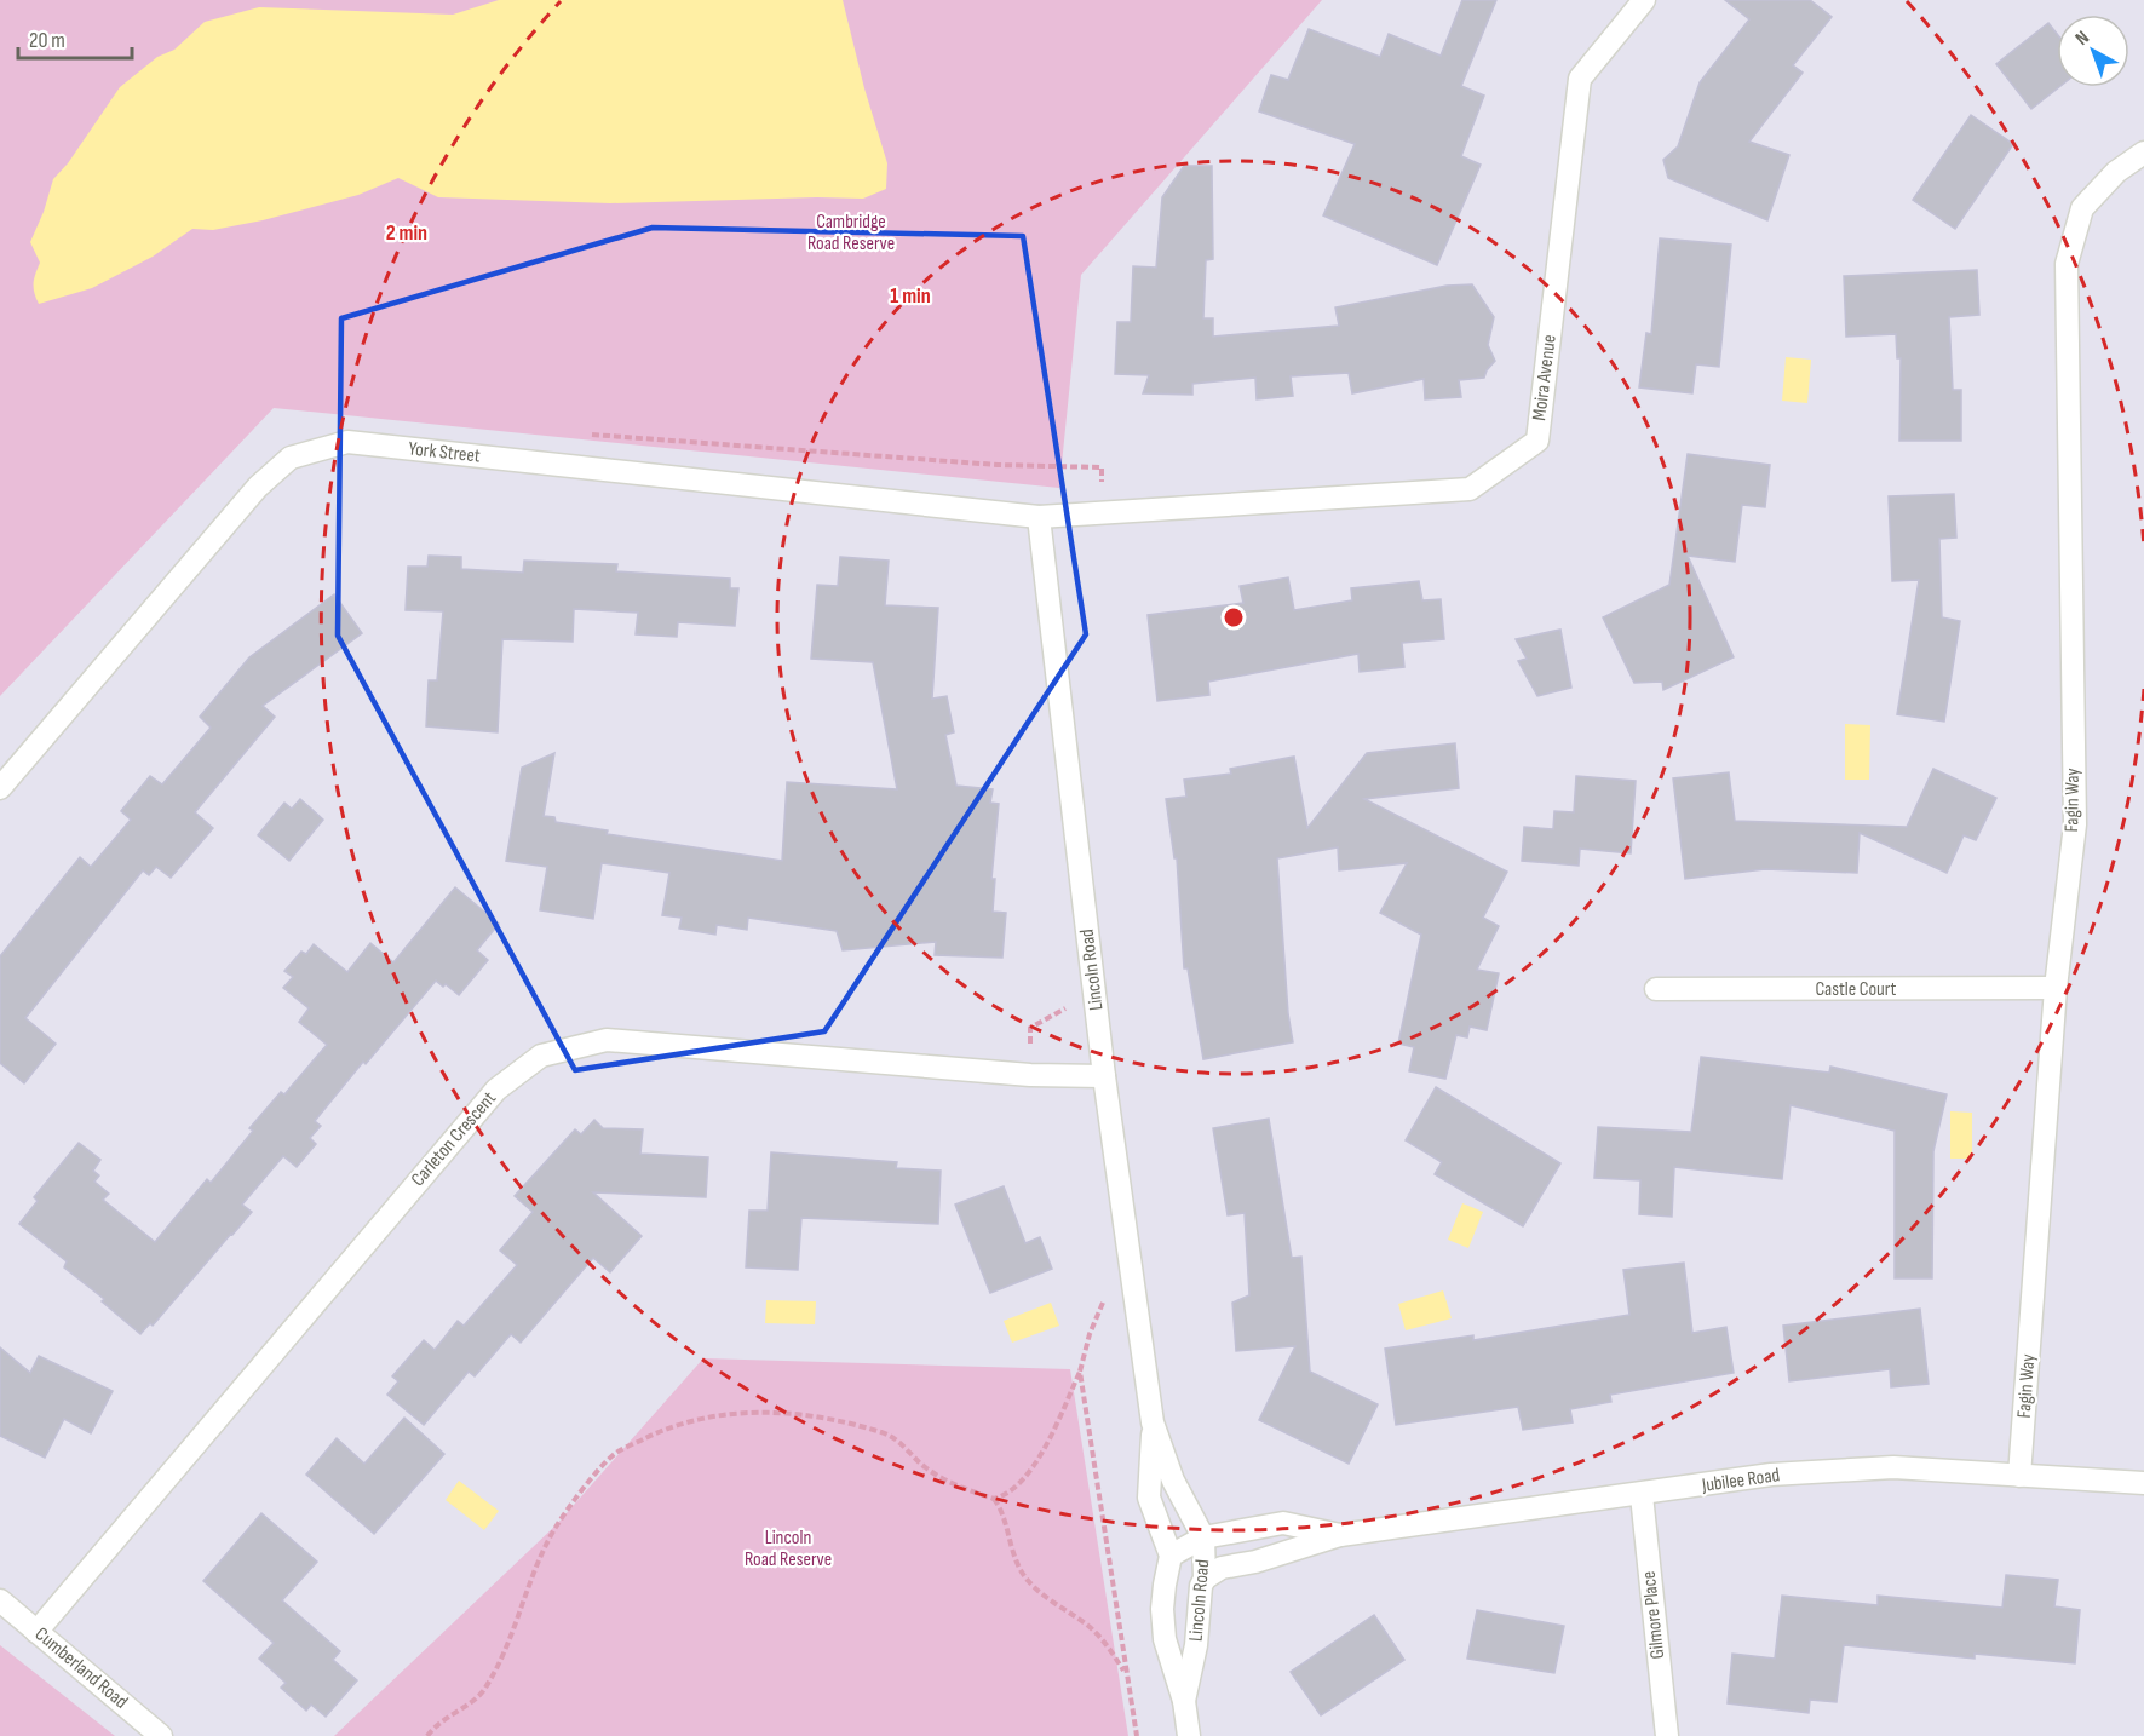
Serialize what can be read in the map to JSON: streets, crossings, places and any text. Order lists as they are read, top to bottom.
{
  "streets": {
    "street": [
      "Moira Avenue",
      "York Street",
      "Fagin Way",
      "Lincoln Road",
      "Castle Court",
      "Carleton Crescent",
      "Jubilee Road",
      "Gilmore Place",
      "Cumberland Road"
    ]
  },
  "crossings": [
    ["Moira Avenue", "York Street"],
    ["Moira Avenue", "Lincoln Road"],
    ["York Street", "Lincoln Road"],
    ["Fagin Way", "Castle Court"],
    ["Fagin Way", "Jubilee Road"],
    ["Lincoln Road", "Carleton Crescent"],
    ["Lincoln Road", "Jubilee Road"],
    ["Carleton Crescent", "Cumberland Road"],
    ["Jubilee Road", "Gilmore Place"]
  ],
  "parks": ["Cambridge Road Reserve", "Lincoln Road Reserve"],
  "scale_bar": "20 m",
  "north": "top left",
  "rings": ["2 min", "1 min"]
}
